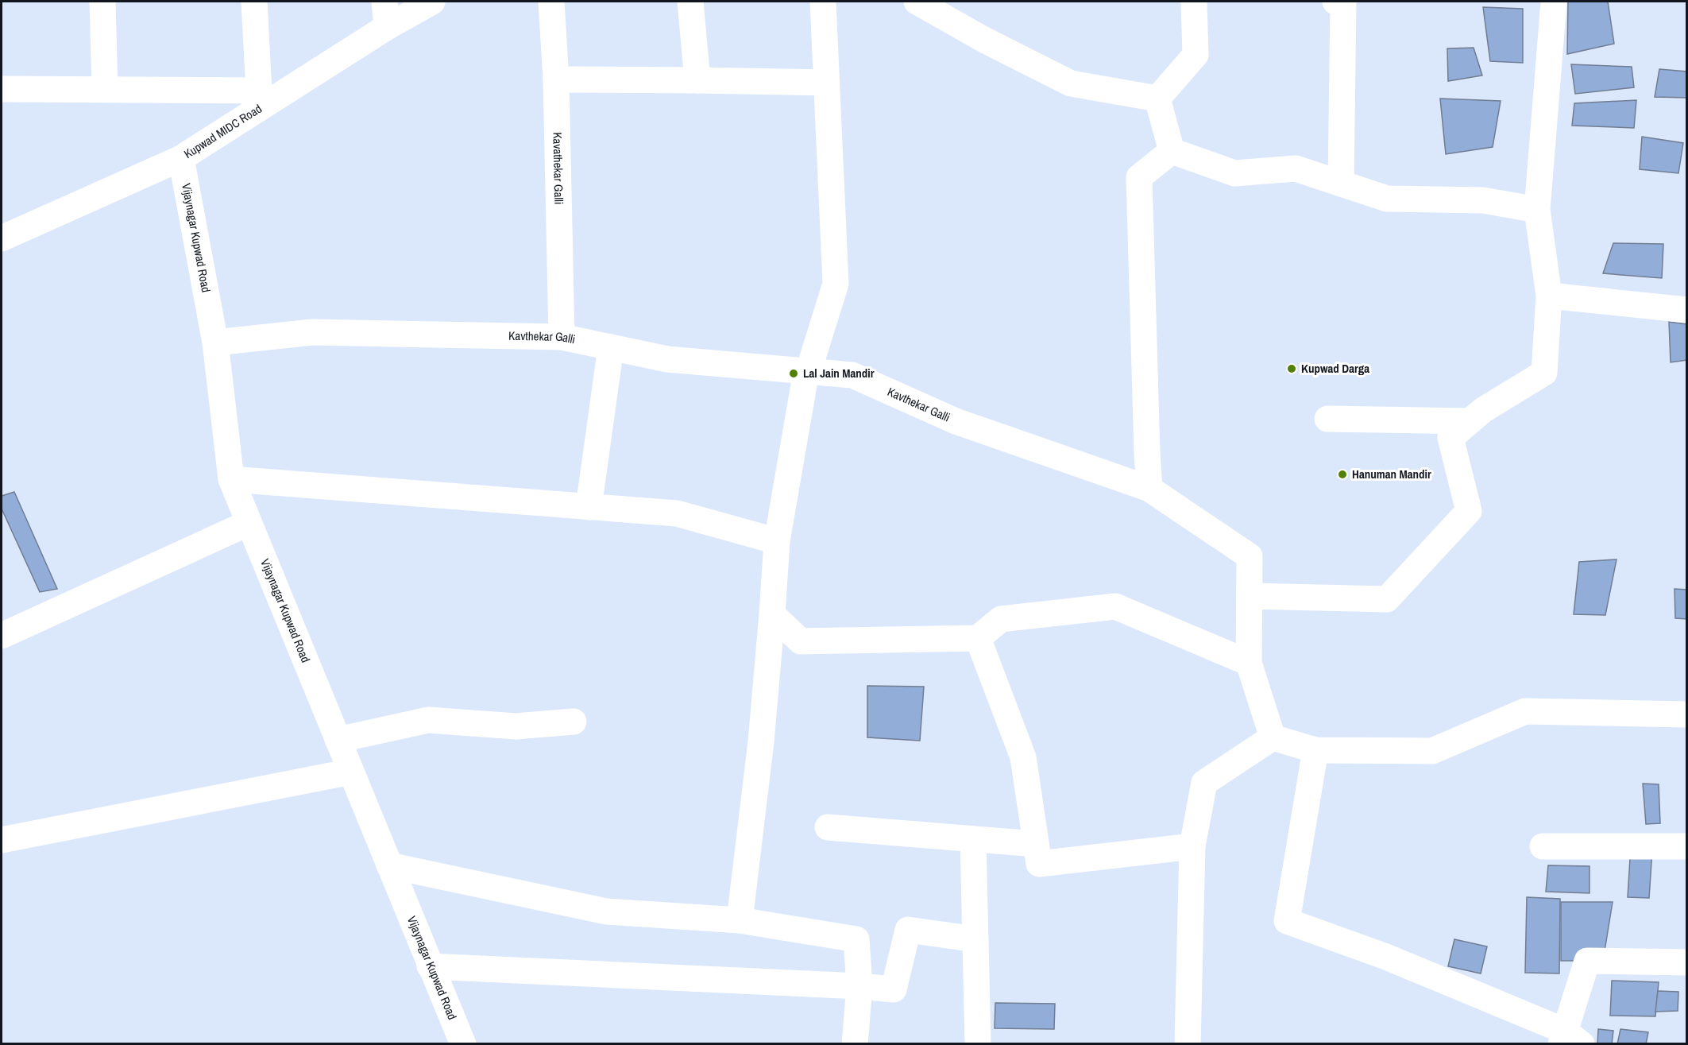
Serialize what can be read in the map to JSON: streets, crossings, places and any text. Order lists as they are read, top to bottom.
{
  "streets": {
    "street": [
      "Kupwad MIDC Road",
      "Kavathekar Galli",
      "Vijaynagar Kupwad Road",
      "Kavthekar Galli"
    ]
  },
  "crossings": [
    ["Kupwad MIDC Road", "Vijaynagar Kupwad Road"],
    ["Kavathekar Galli", "Kavthekar Galli"],
    ["Vijaynagar Kupwad Road", "Kavthekar Galli"]
  ],
  "places": ["Kupwad Darga", "Lal Jain Mandir", "Hanuman Mandir"]
}
